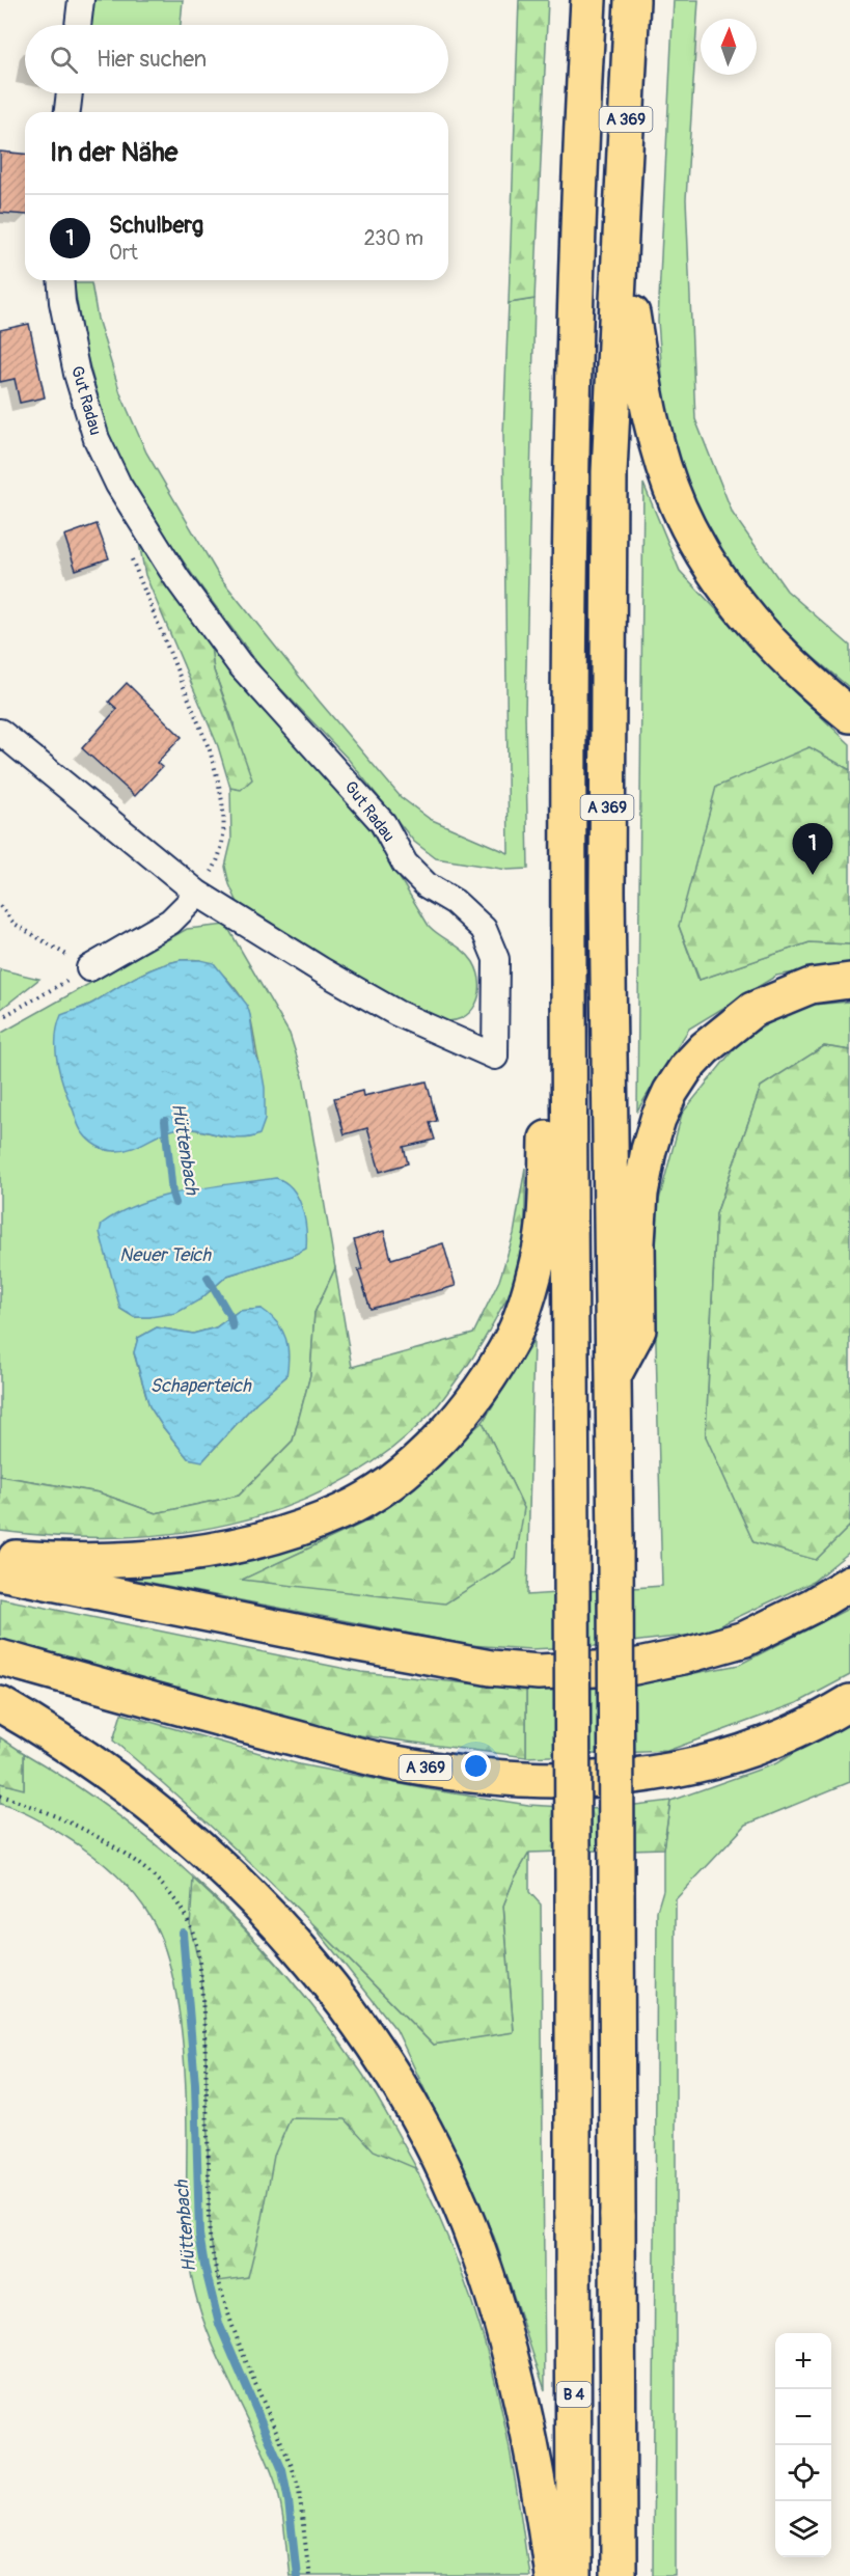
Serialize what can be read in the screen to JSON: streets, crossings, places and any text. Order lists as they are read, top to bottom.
{
  "streets": {
    "highway": ["A 369", "B 4"],
    "street": ["Gut Radau"]
  },
  "crossings": [
    ["A 369", "B 4"]
  ],
  "water": ["Hüttenbach", "Neuer Teich", "Schaperteich"],
  "north": "top",
  "page": {
    "search": "Hier suchen",
    "heading": "In der Nähe",
    "list": [
      {
        "mark": "1",
        "name": "Schulberg",
        "note": "Ort",
        "value": "230 m"
      }
    ],
    "pins": "1",
    "map_buttons": ["+", "−"]
  }
}
